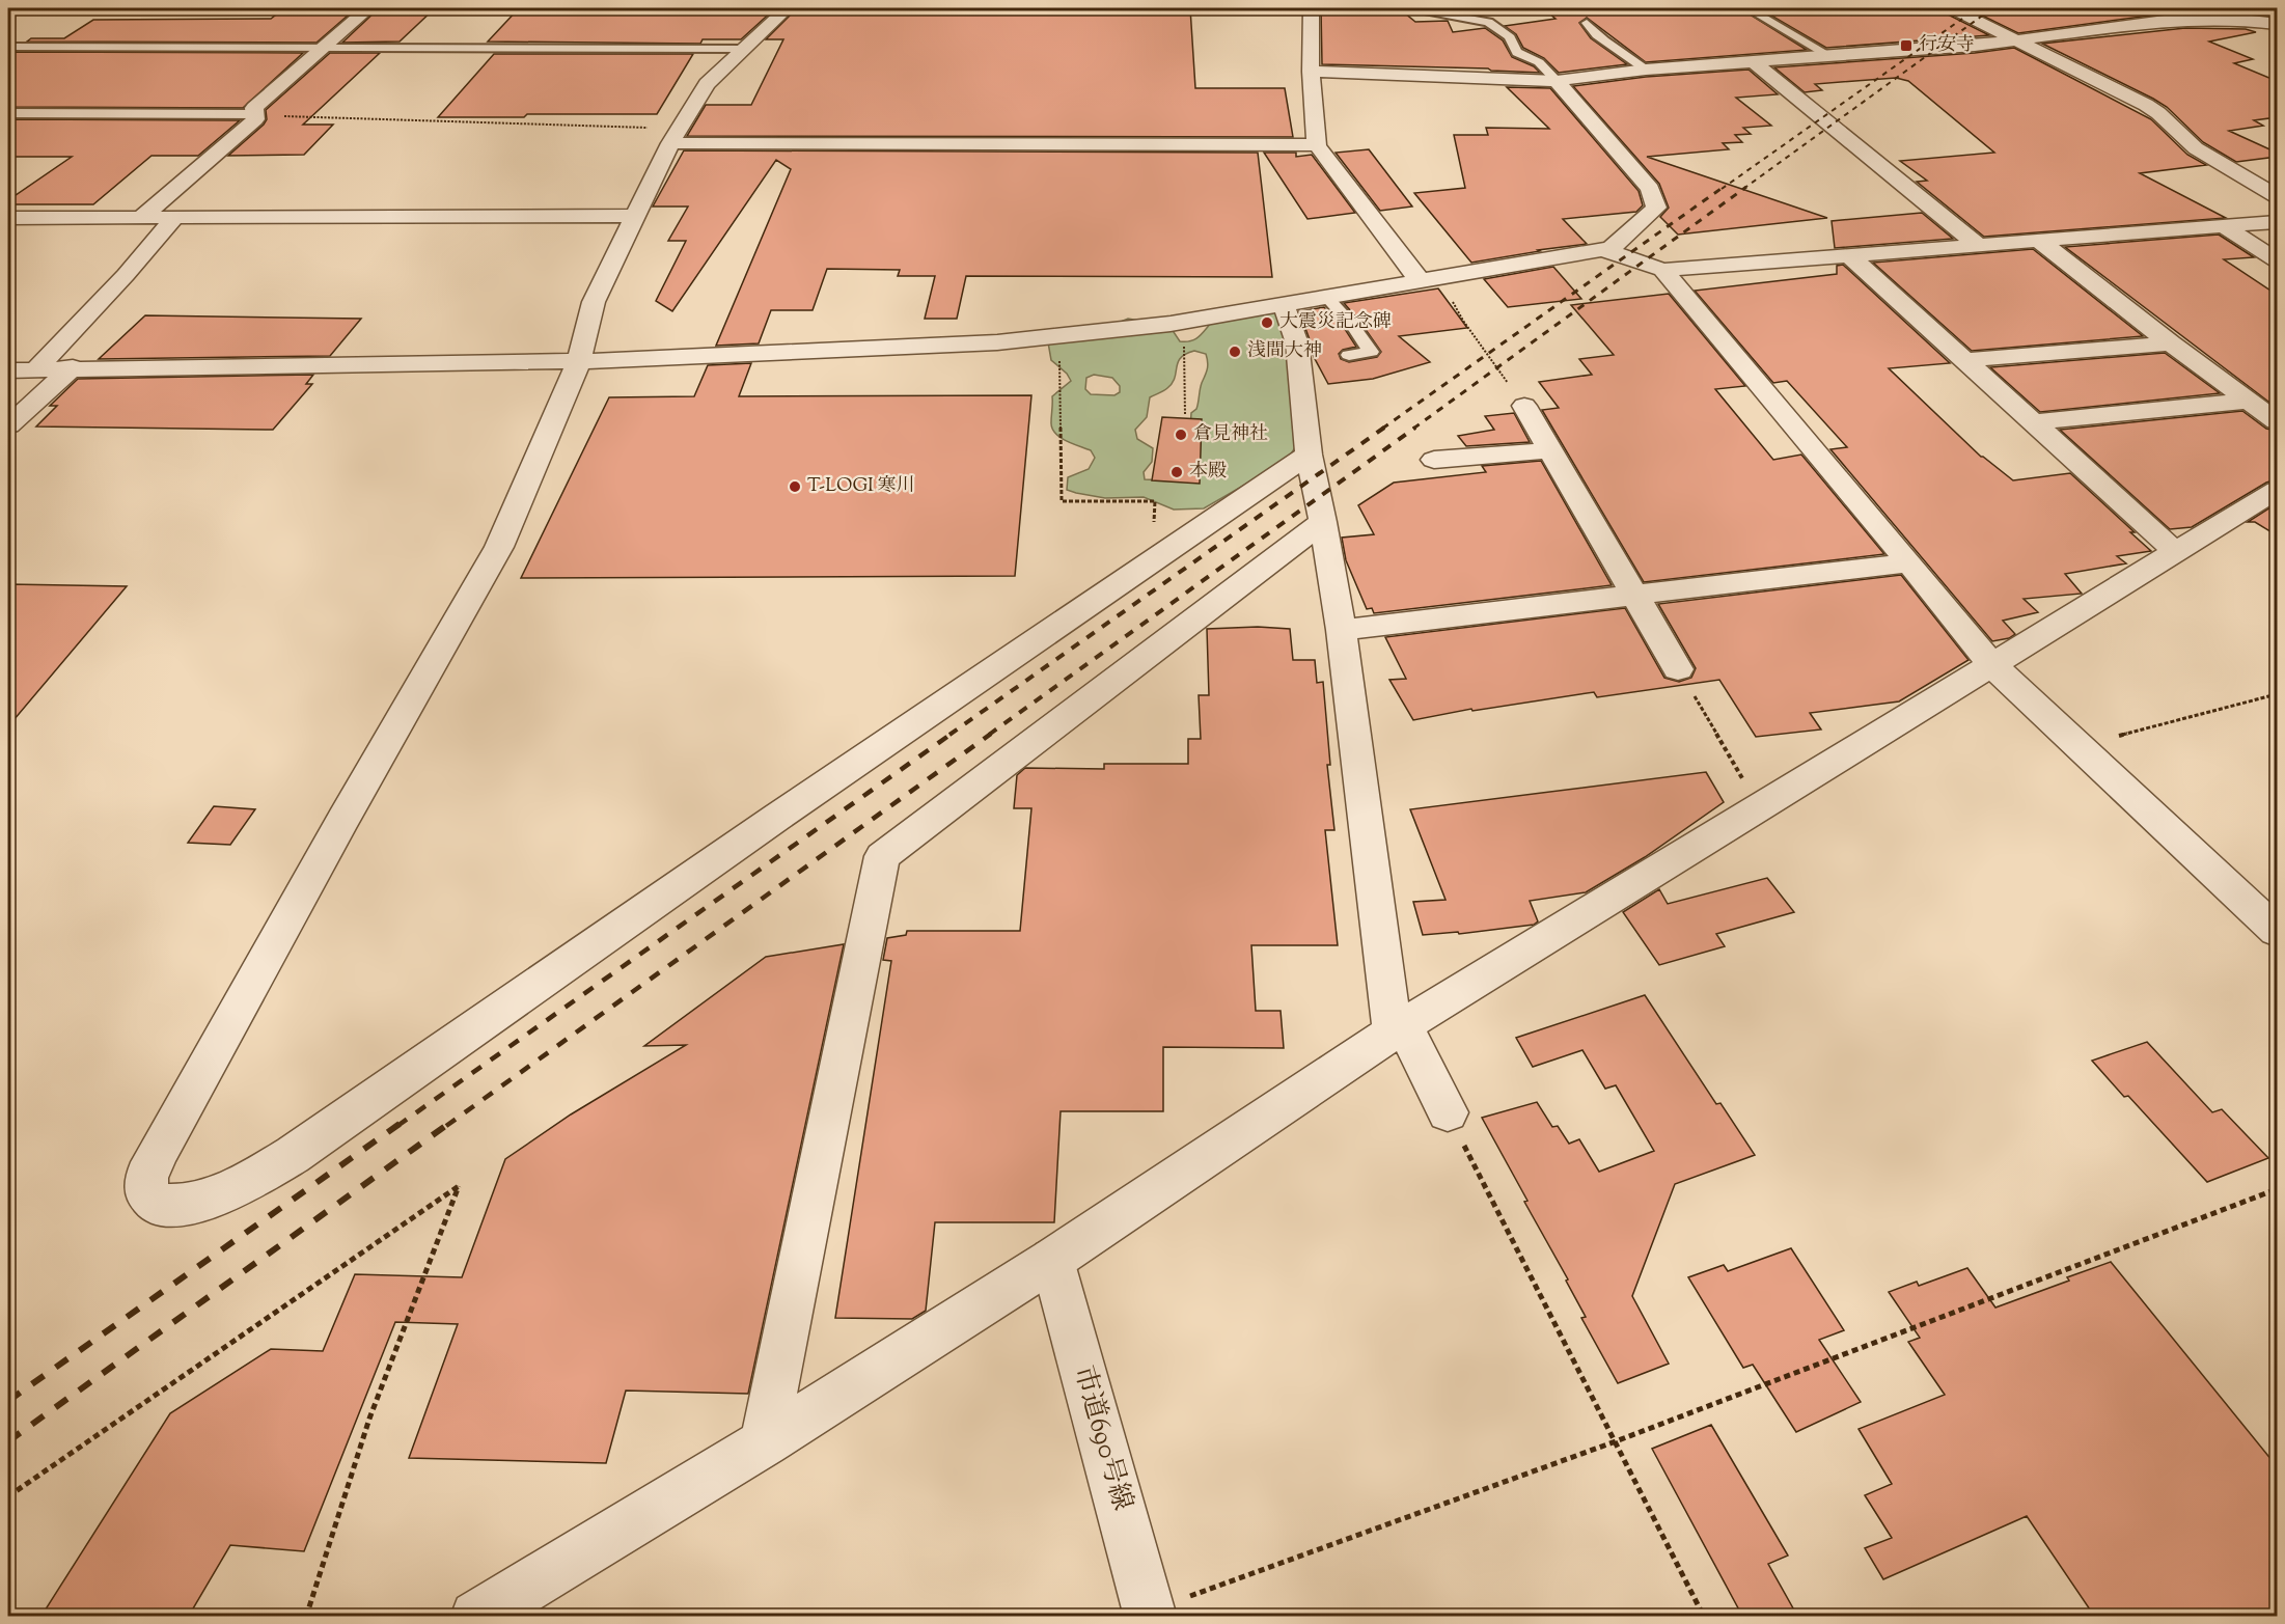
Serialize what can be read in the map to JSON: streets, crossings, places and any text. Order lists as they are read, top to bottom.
{
  "streets": {
    "street": ["市道690号線"]
  },
  "places": {
    "transit": ["行安寺"],
    "other": [
      "大震災記念碑",
      "浅間大神",
      "倉見神社",
      "本殿",
      "T-LOGI 寒川"
    ]
  }
}
